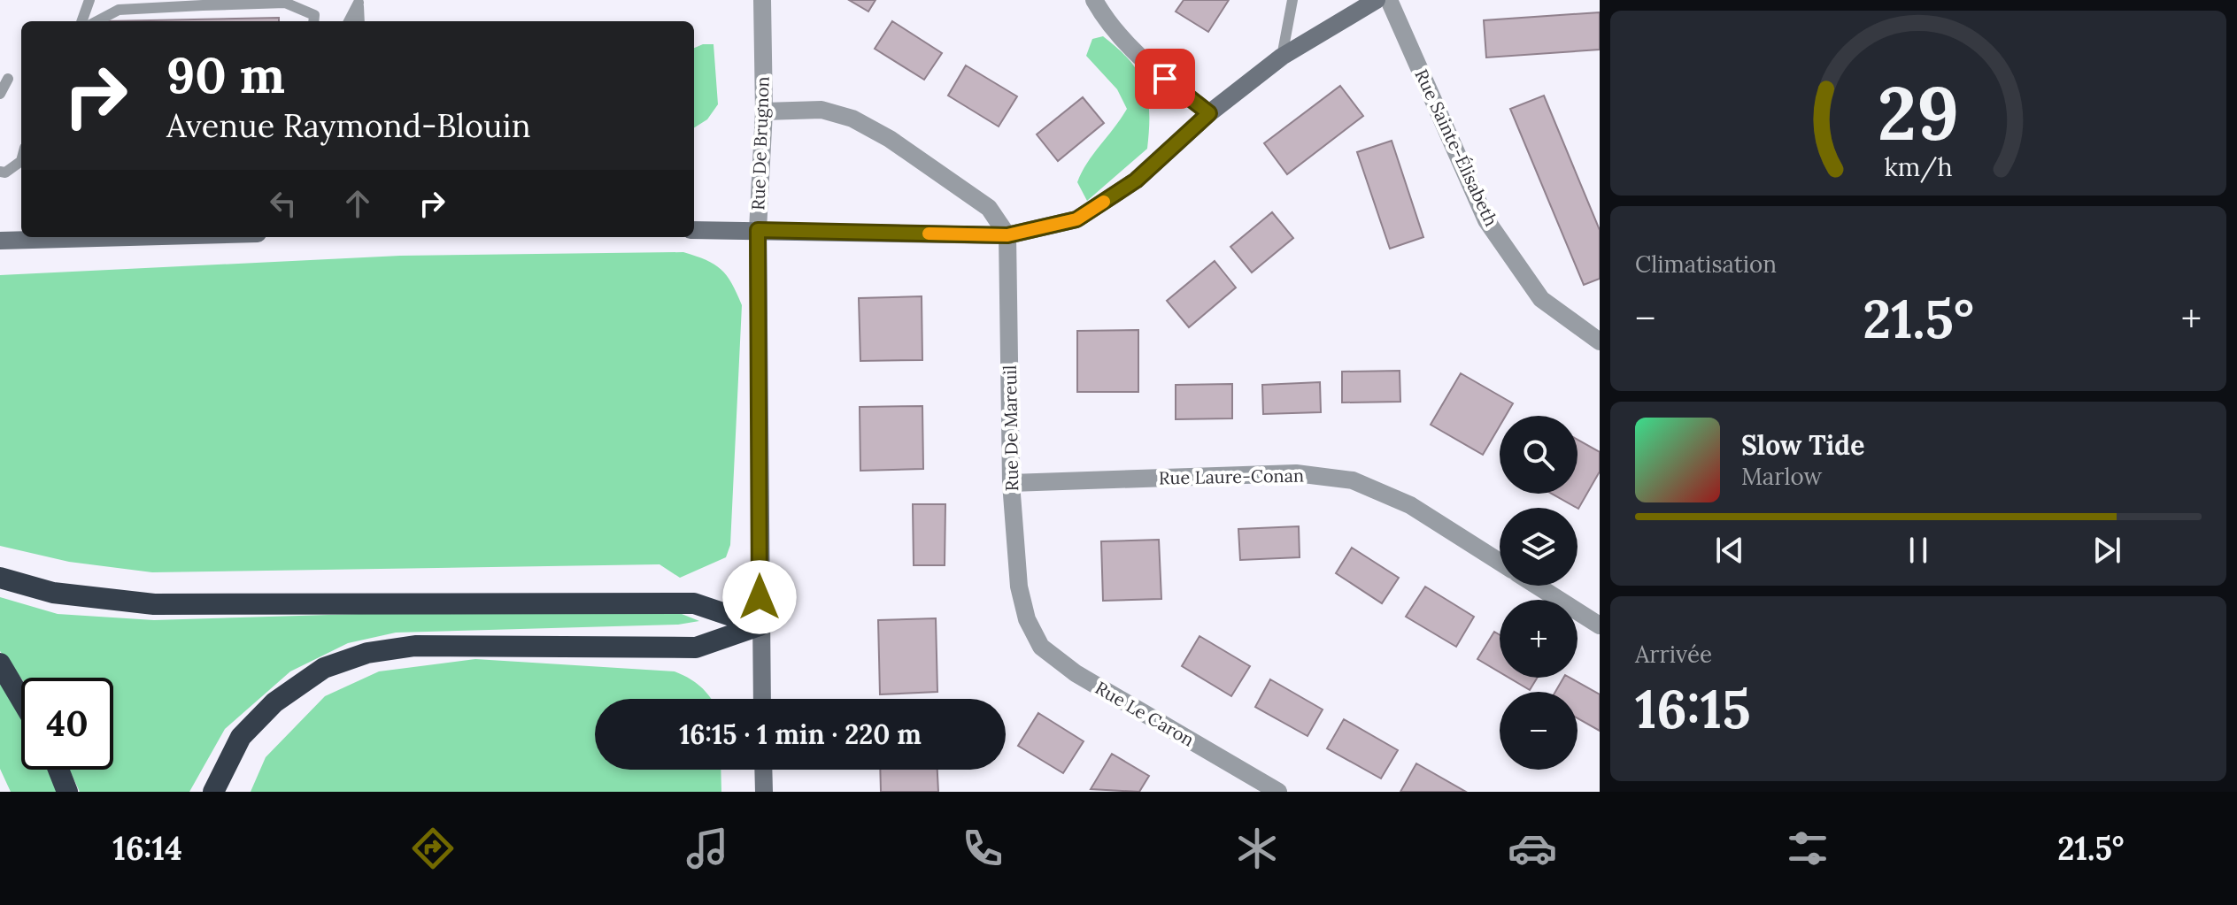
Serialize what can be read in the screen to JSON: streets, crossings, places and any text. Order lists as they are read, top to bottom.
{
  "streets": {
    "street": [
      "Rue De Brugnon",
      "Rue Sainte-Élisabeth",
      "Rue De Mareuil",
      "Rue Laure-Conan",
      "Rue Le Caron"
    ]
  },
  "crossings": [
    ["Rue De Mareuil", "Rue Laure-Conan"],
    ["Rue De Mareuil", "Rue Le Caron"]
  ],
  "page": {
    "turn": ["90 m", "Avenue Raymond-Blouin"],
    "tile": [
      "Climatisation",
      ["Arrivée", "16:15"]
    ],
    "heat": ["−", "21.5°", "+"],
    "map_buttons": ["+", "−"],
    "song": ["Slow Tide", "Marlow"],
    "limit": "40",
    "trip": "16:15 · 1 min · 220 m",
    "tabs": ["16:14", "21.5°"],
    "gauge": ["29", "km/h"]
  }
}
